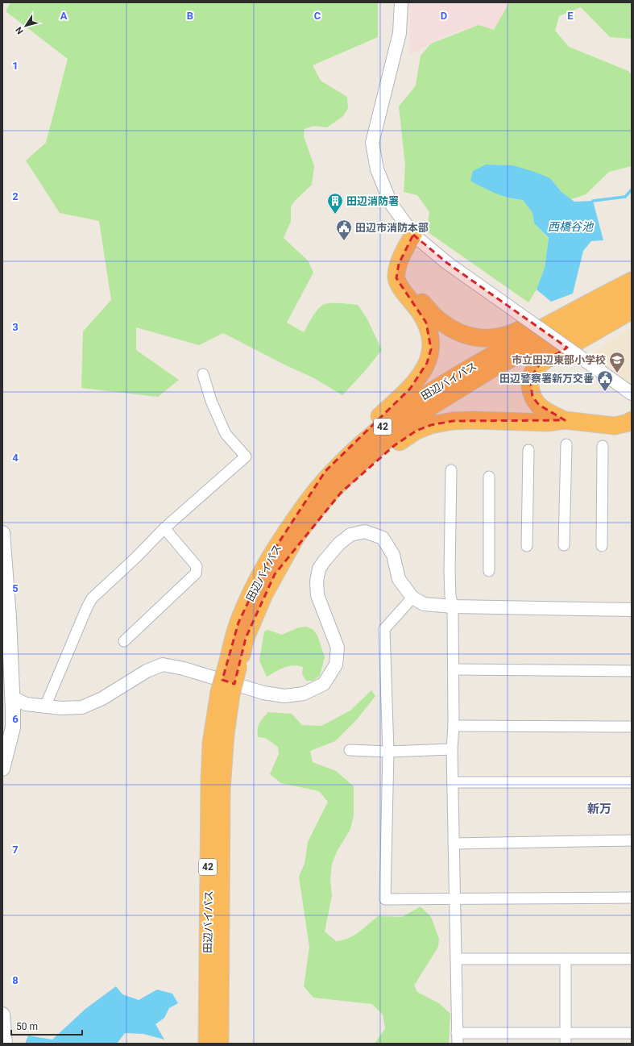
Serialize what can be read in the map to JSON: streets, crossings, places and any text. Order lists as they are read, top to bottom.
{
  "streets": {
    "highway": ["田辺バイパス", "42"]
  },
  "districts": ["新万"],
  "water": ["西橋谷池"],
  "places": {
    "building": ["田辺消防署"],
    "public building": ["田辺市消防本部", "田辺警察署新万交番"],
    "school or university": ["市立田辺東部小学校"]
  },
  "scale_bar": "50 m",
  "north": "bottom left",
  "grid": {
    "columns": [
      "A",
      "B",
      "C",
      "D",
      "E"
    ],
    "rows": [
      "1",
      "2",
      "3",
      "4",
      "5",
      "6",
      "7",
      "8"
    ]
  }
}
